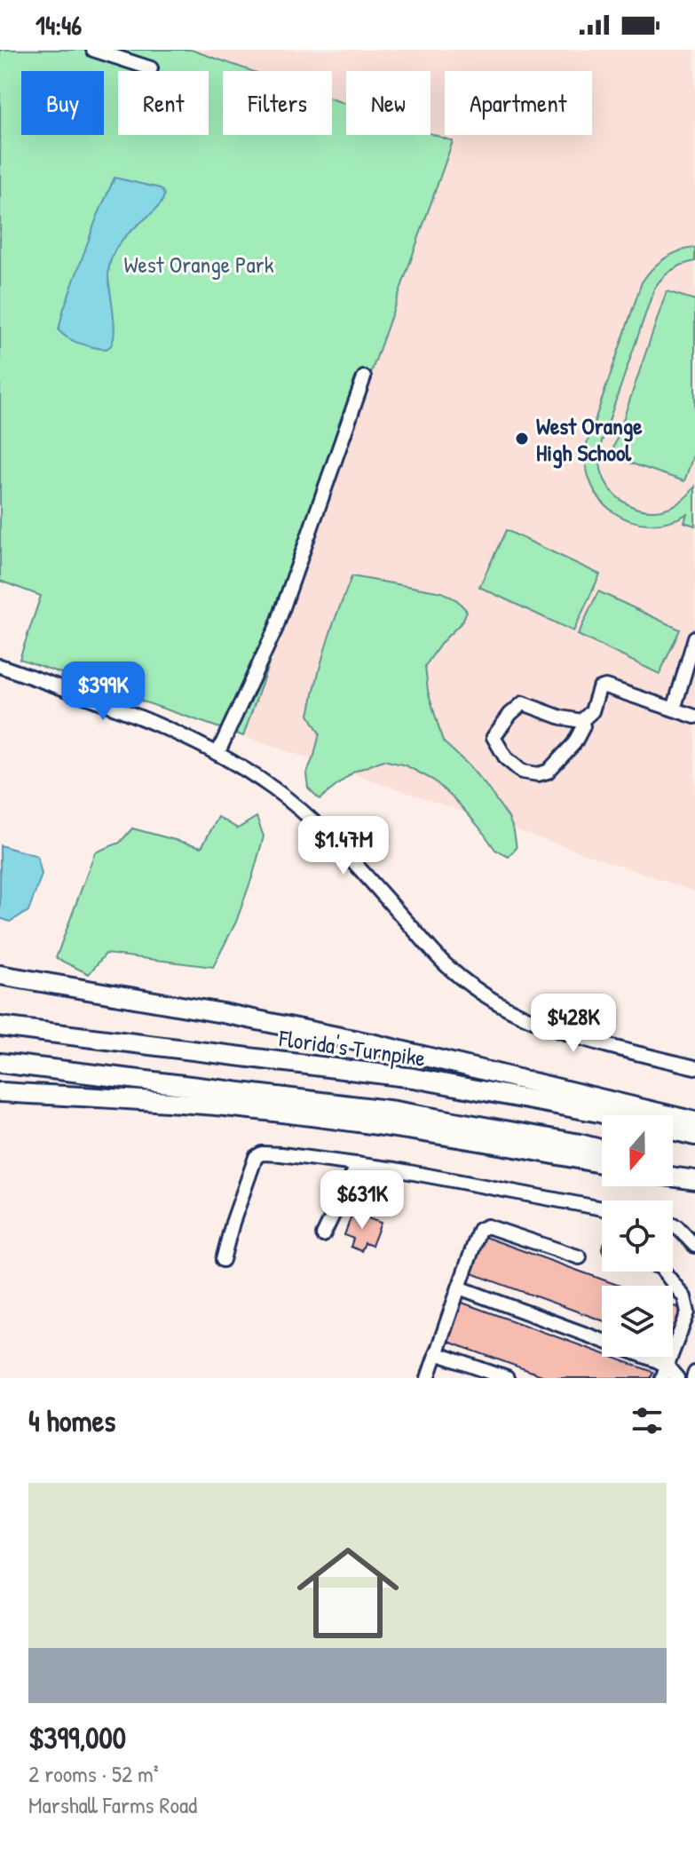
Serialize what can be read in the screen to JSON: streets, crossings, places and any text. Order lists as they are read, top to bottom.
{
  "streets": {
    "highway": ["Florida's Turnpike"]
  },
  "parks": ["West Orange Park"],
  "places": ["West Orange High School"],
  "north": "bottom",
  "page": {
    "status": "14:46",
    "chip": [
      "Buy",
      "Rent",
      "Filters",
      "New",
      "Apartment"
    ],
    "price": [
      "$399K",
      "$1.47M",
      "$428K",
      "$631K"
    ],
    "heading": "4 homes",
    "list": [
      {
        "name": "$399,000",
        "note": "2 rooms · 52 m² · Marshall Farms Road"
      }
    ]
  }
}
